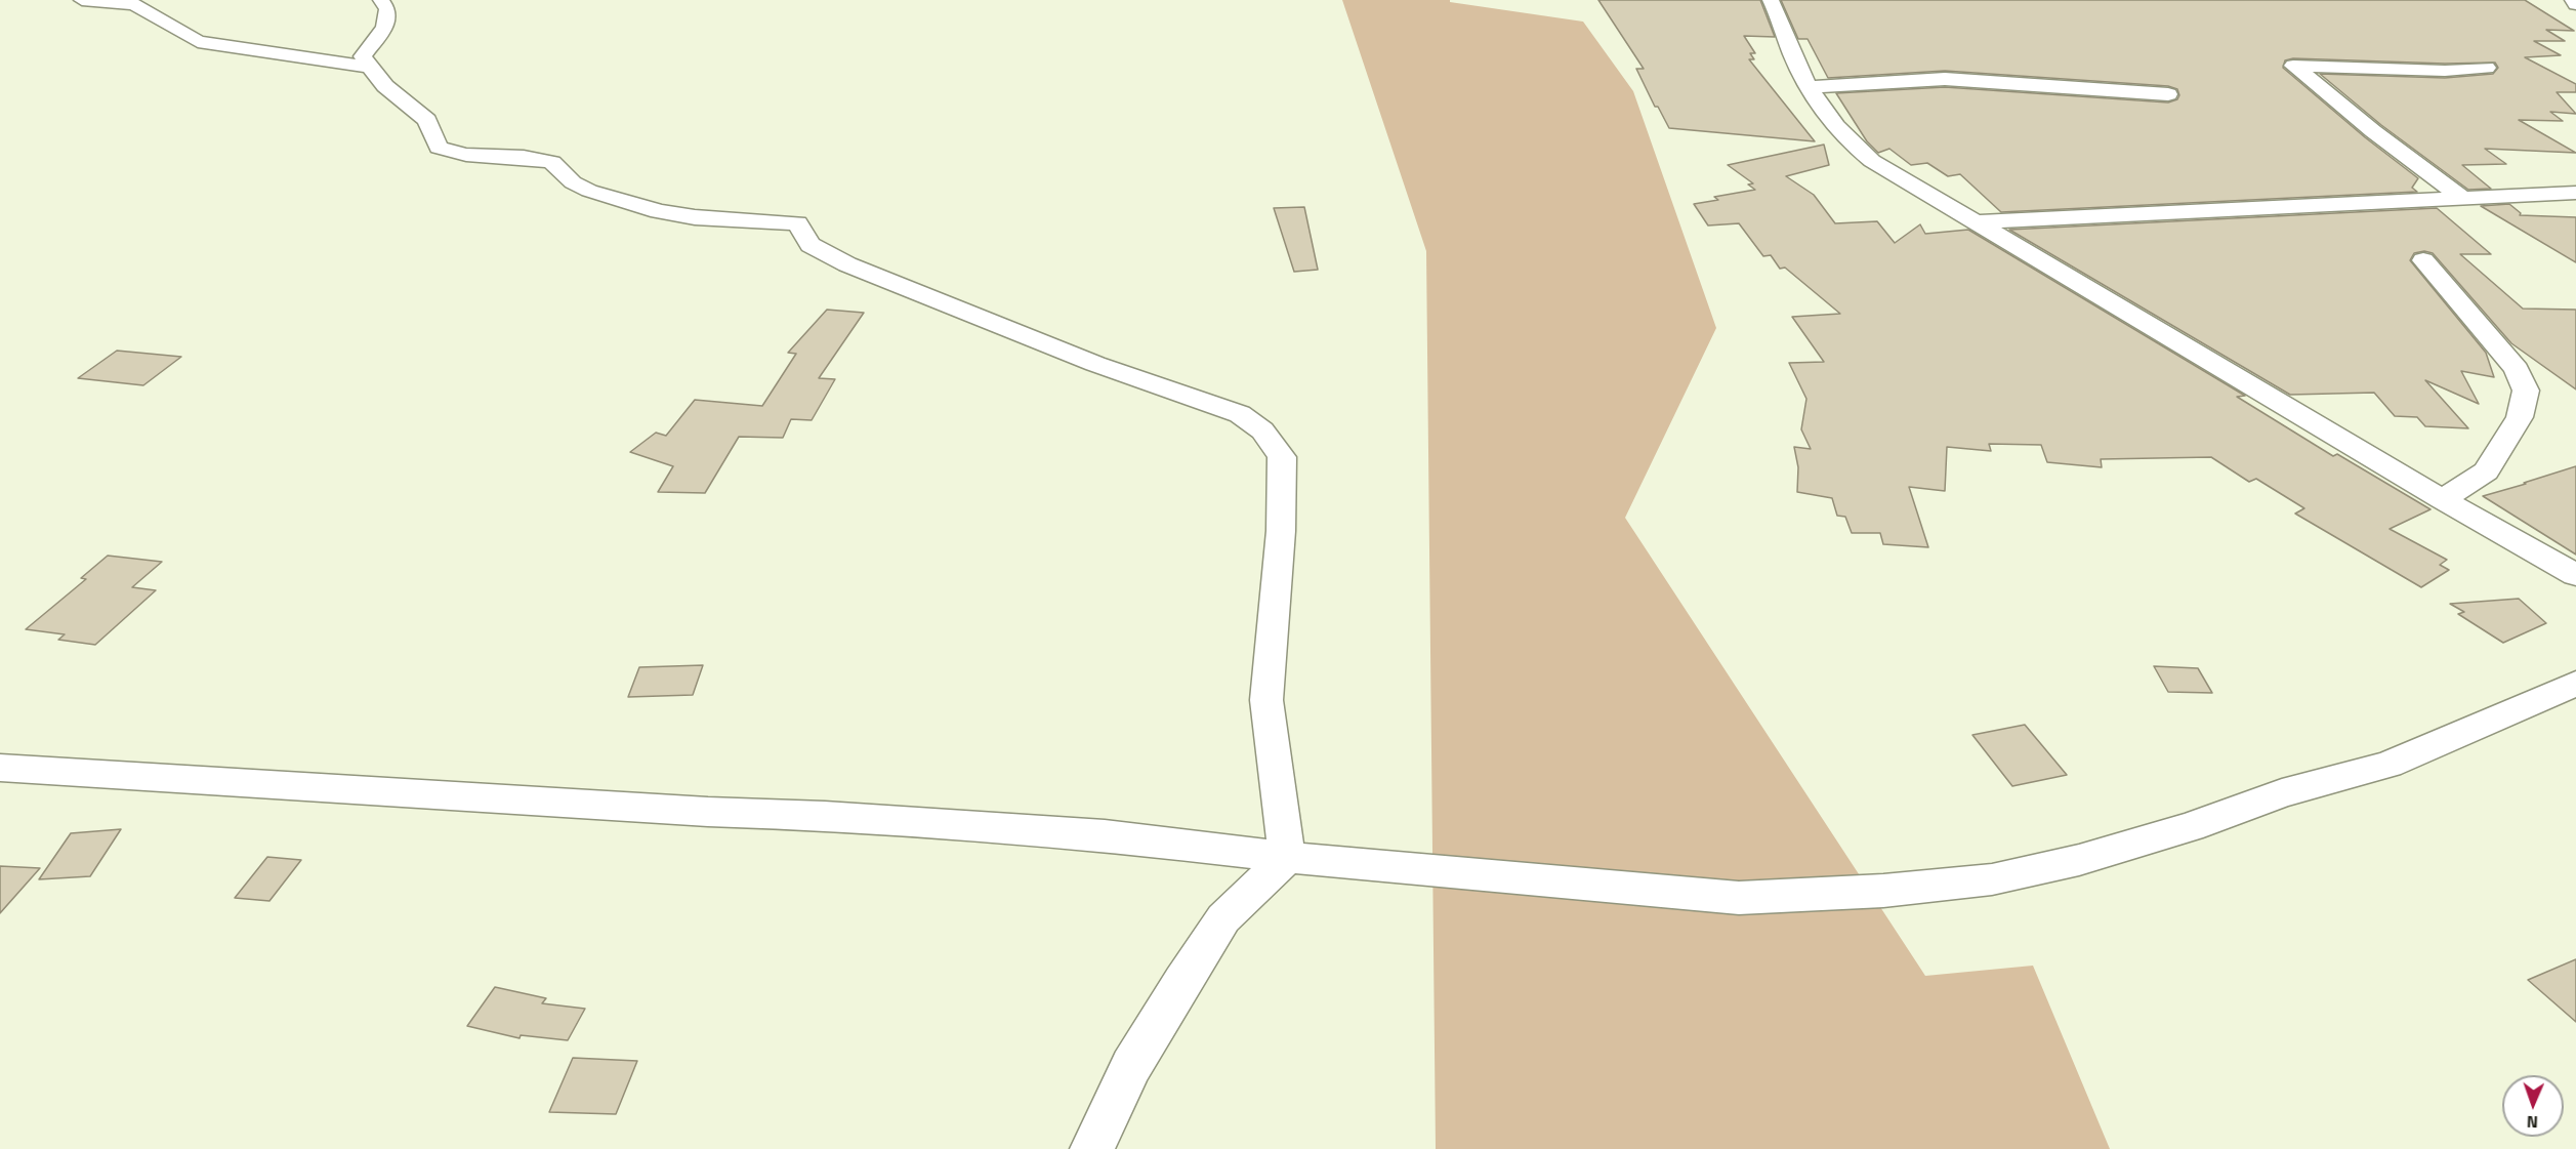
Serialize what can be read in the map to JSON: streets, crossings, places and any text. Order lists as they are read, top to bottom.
{
  "north": "bottom"
}
